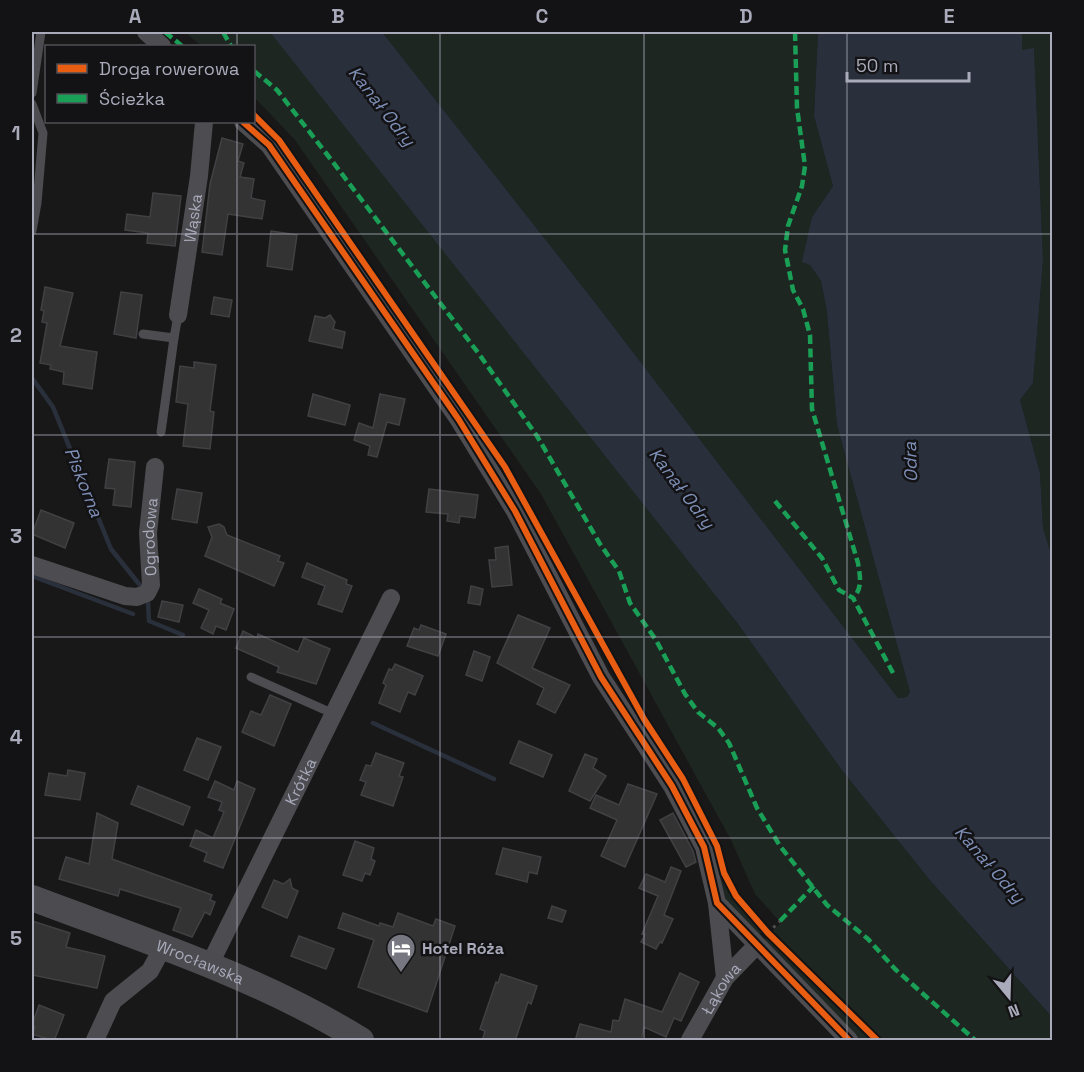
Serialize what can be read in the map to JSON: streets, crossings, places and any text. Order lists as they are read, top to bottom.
{
  "streets": {
    "main road": ["Wrocławska"],
    "street": [
      "Wąska",
      "Ogrodowa",
      "Krótka",
      "Łąkowa"
    ]
  },
  "crossings": [
    ["Krótka", "Wrocławska"]
  ],
  "water": ["Kanał Odry", "Odra", "Piskorna"],
  "places": {
    "hotel": ["Hotel Róża"]
  },
  "legend": ["Droga rowerowa", "Ścieżka"],
  "scale_bar": "50 m",
  "north": "bottom",
  "grid": {
    "columns": [
      "A",
      "B",
      "C",
      "D",
      "E"
    ],
    "rows": [
      "1",
      "2",
      "3",
      "4",
      "5"
    ]
  }
}
